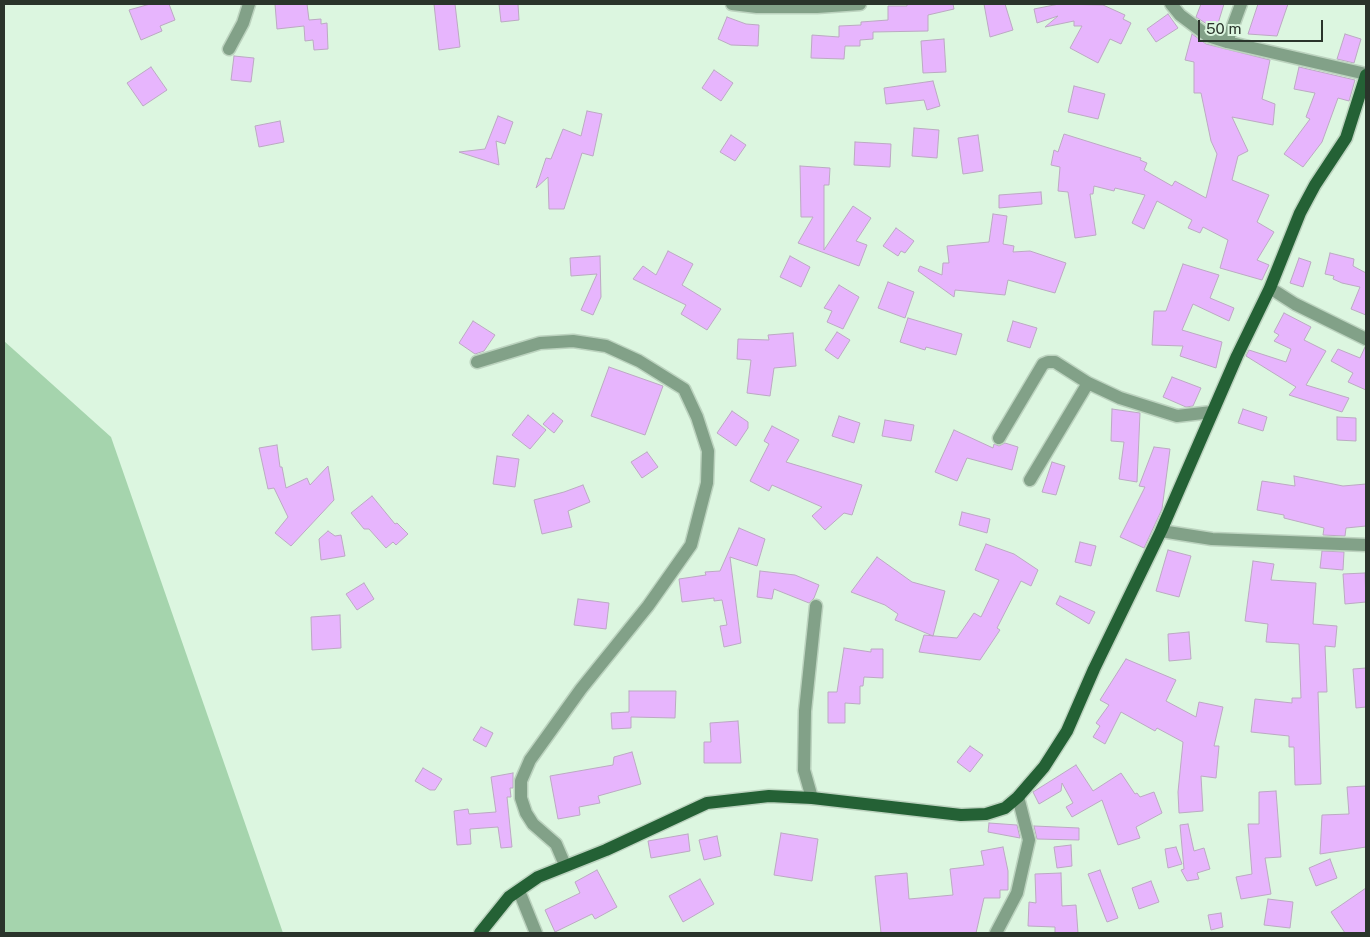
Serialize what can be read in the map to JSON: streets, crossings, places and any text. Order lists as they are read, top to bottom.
{
  "scale_bar": "50 m"
}
